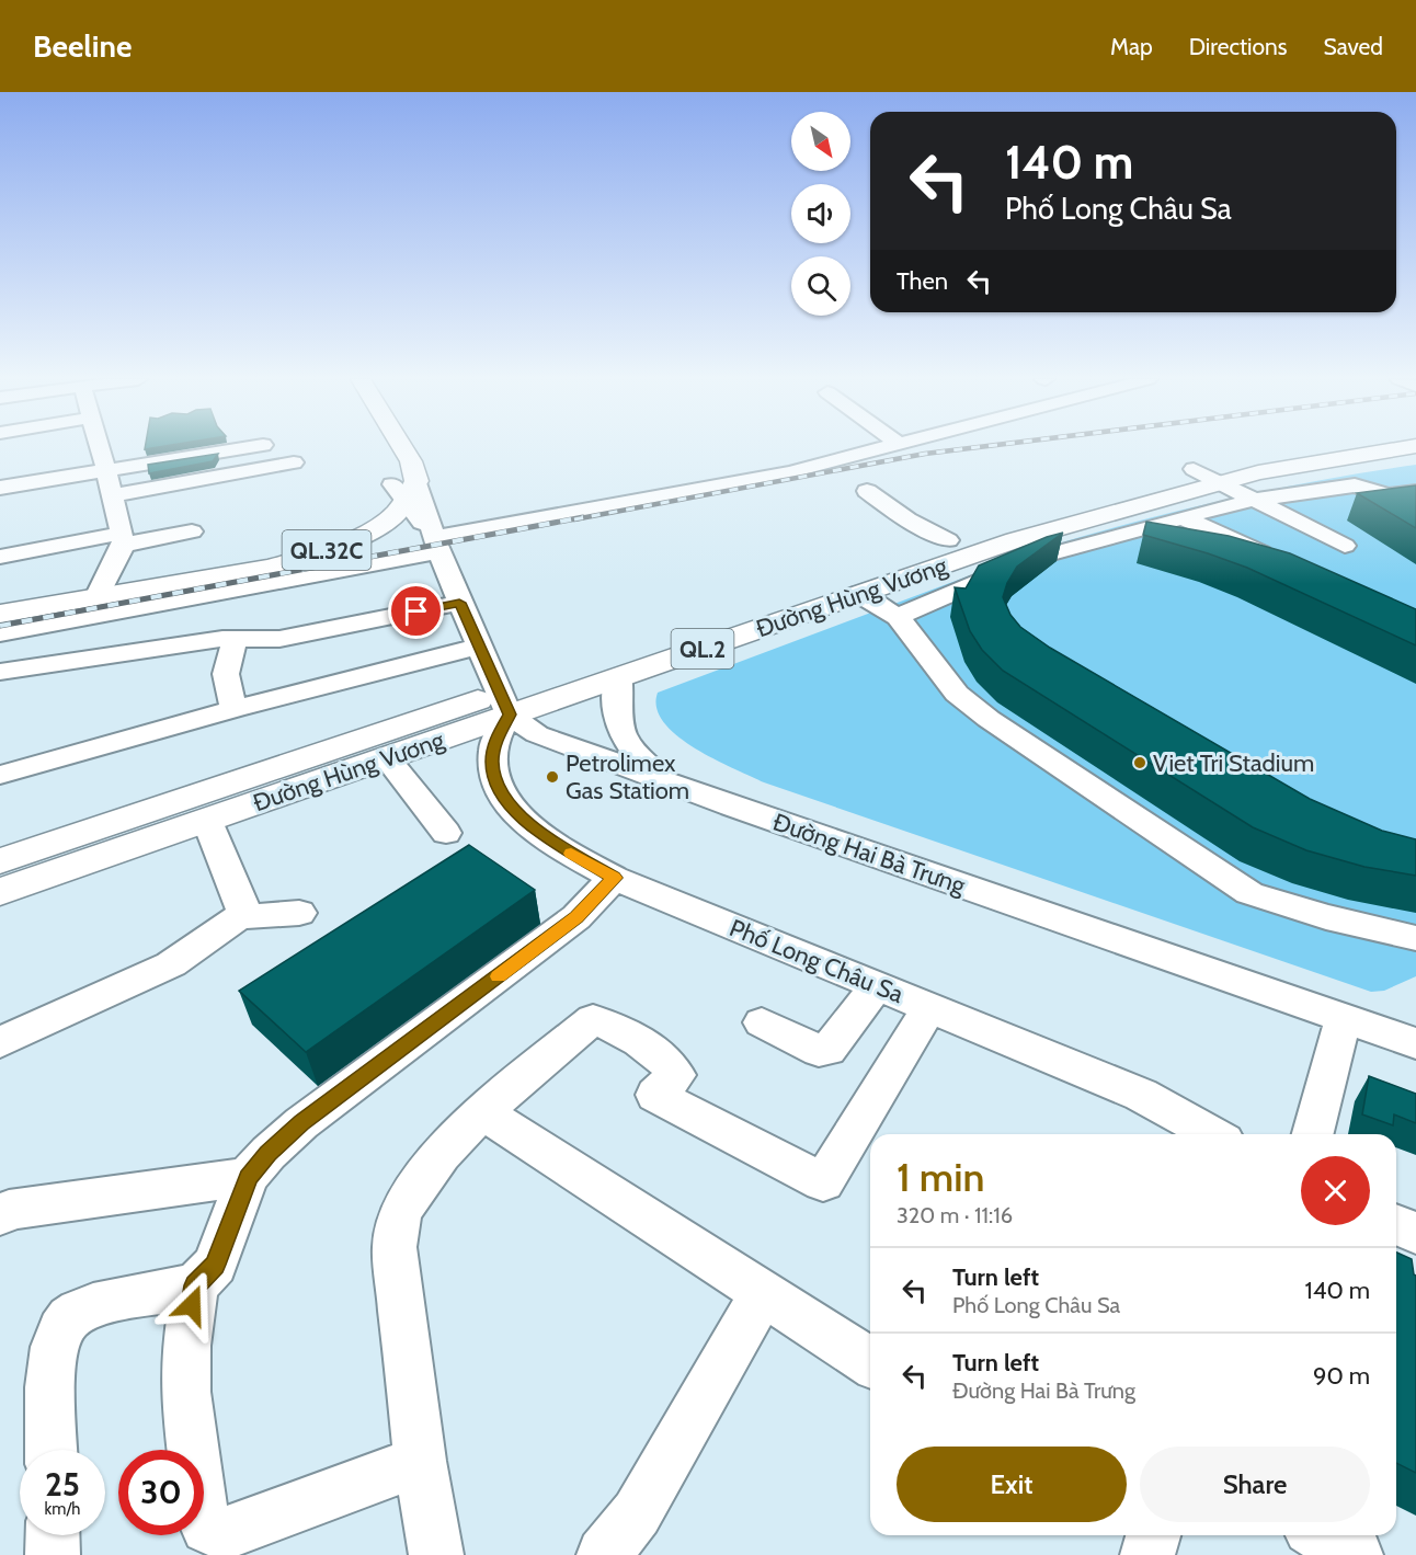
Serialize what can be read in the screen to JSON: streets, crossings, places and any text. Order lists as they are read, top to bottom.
{
  "streets": {
    "main road": ["QL.32C", "Đường Hùng Vương", "QL.2"],
    "street": ["Đường Hai Bà Trưng", "Phố Long Châu Sa"]
  },
  "crossings": [
    ["Đường Hùng Vương", "Đường Hai Bà Trưng"],
    ["Đường Hùng Vương", "Phố Long Châu Sa"],
    ["Đường Hai Bà Trưng", "Phố Long Châu Sa"]
  ],
  "places": ["Viet Tri Stadium", "Petrolimex Gas Statiom"],
  "north": "bottom right",
  "page": {
    "header": "Beeline",
    "nav": ["Map", "Directions", "Saved"],
    "turn": ["140 m", "Phố Long Châu Sa"],
    "then": "Then",
    "heading": ["1 min", "320 m · 11:16"],
    "list": [
      {
        "name": "Turn left",
        "note": "Phố Long Châu Sa",
        "value": "140 m"
      },
      {
        "name": "Turn left",
        "note": "Đường Hai Bà Trưng",
        "value": "90 m"
      }
    ],
    "buttons": ["Exit", "Share"],
    "speed": "25 km/h",
    "limit": "30"
  }
}
